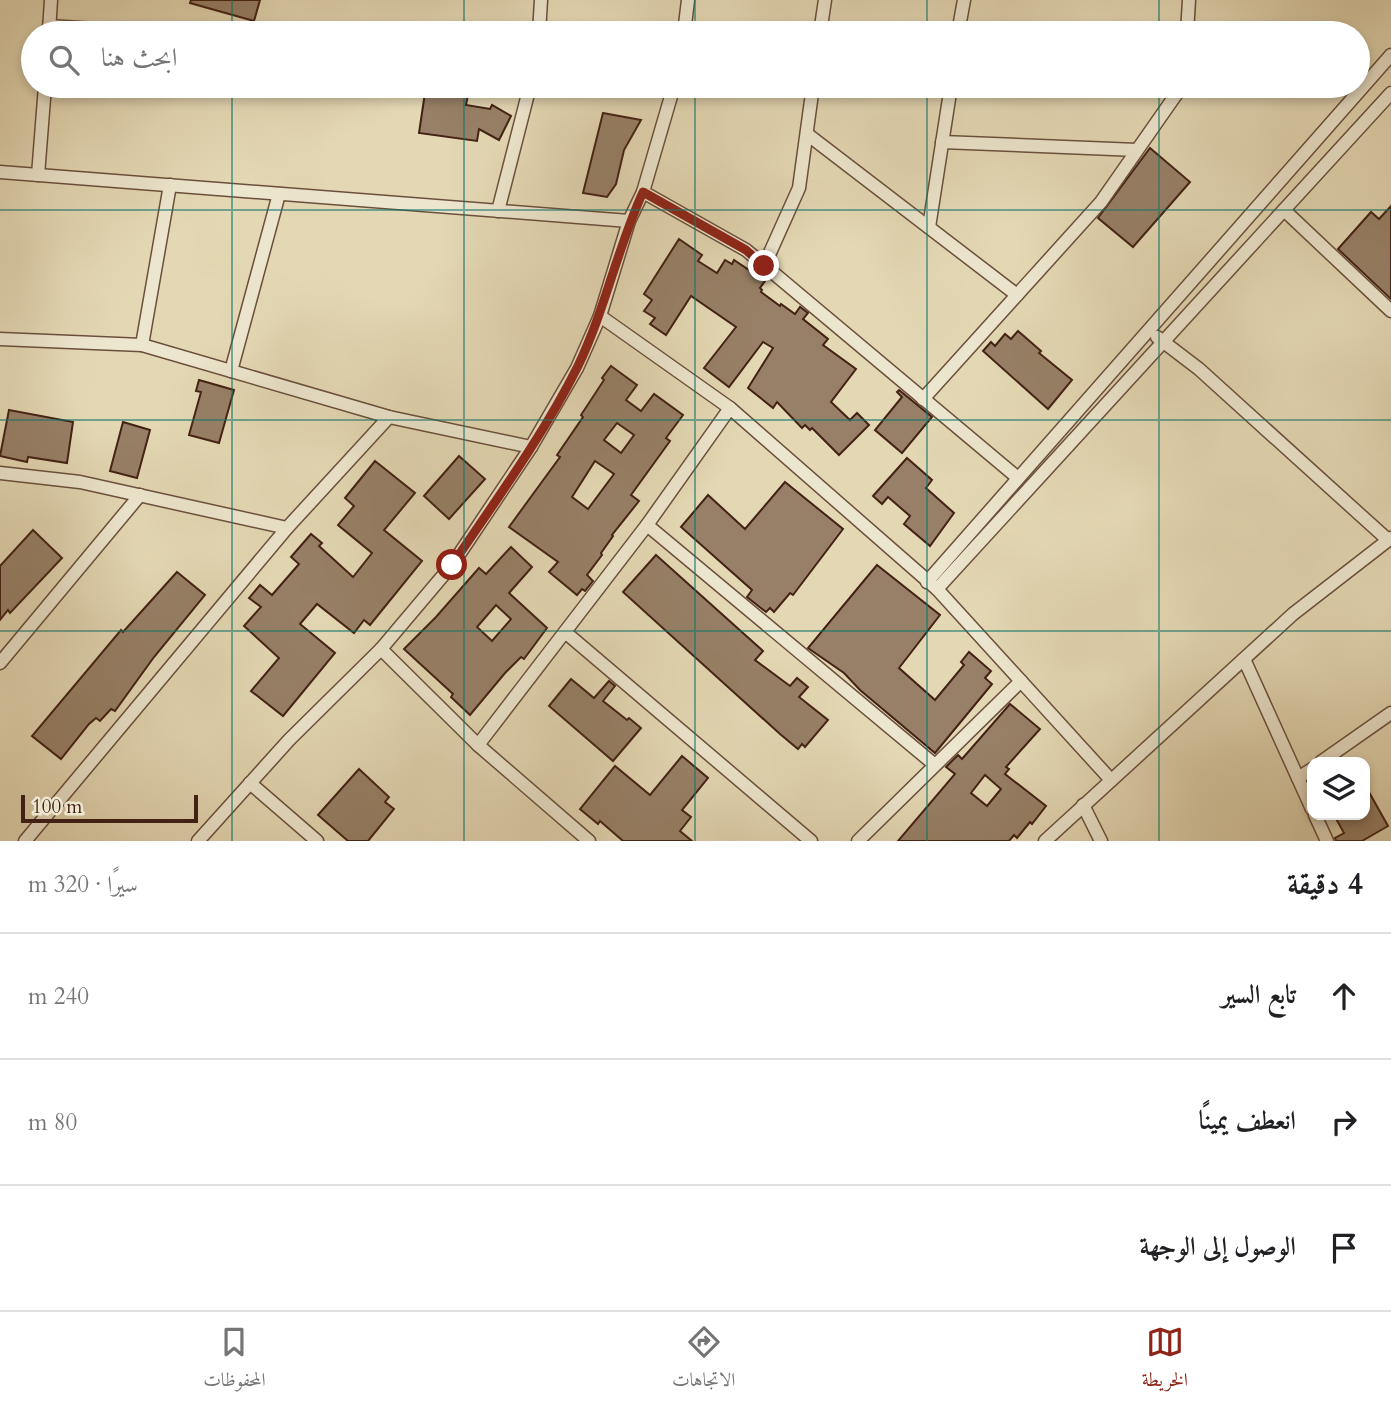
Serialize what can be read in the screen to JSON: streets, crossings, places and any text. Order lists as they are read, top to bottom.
{
  "scale_bar": "100 m",
  "page": {
    "search": "ابحث هنا",
    "scale": "100 m",
    "heading": ["4 دقيقة", "سيرًا · 320 m"],
    "list": [
      ["تابع السير", "240 m"],
      ["انعطف يمينًا", "80 m"],
      "الوصول إلى الوجهة"
    ],
    "nav": ["الخريطة", "الاتجاهات", "المحفوظات"]
  }
}
